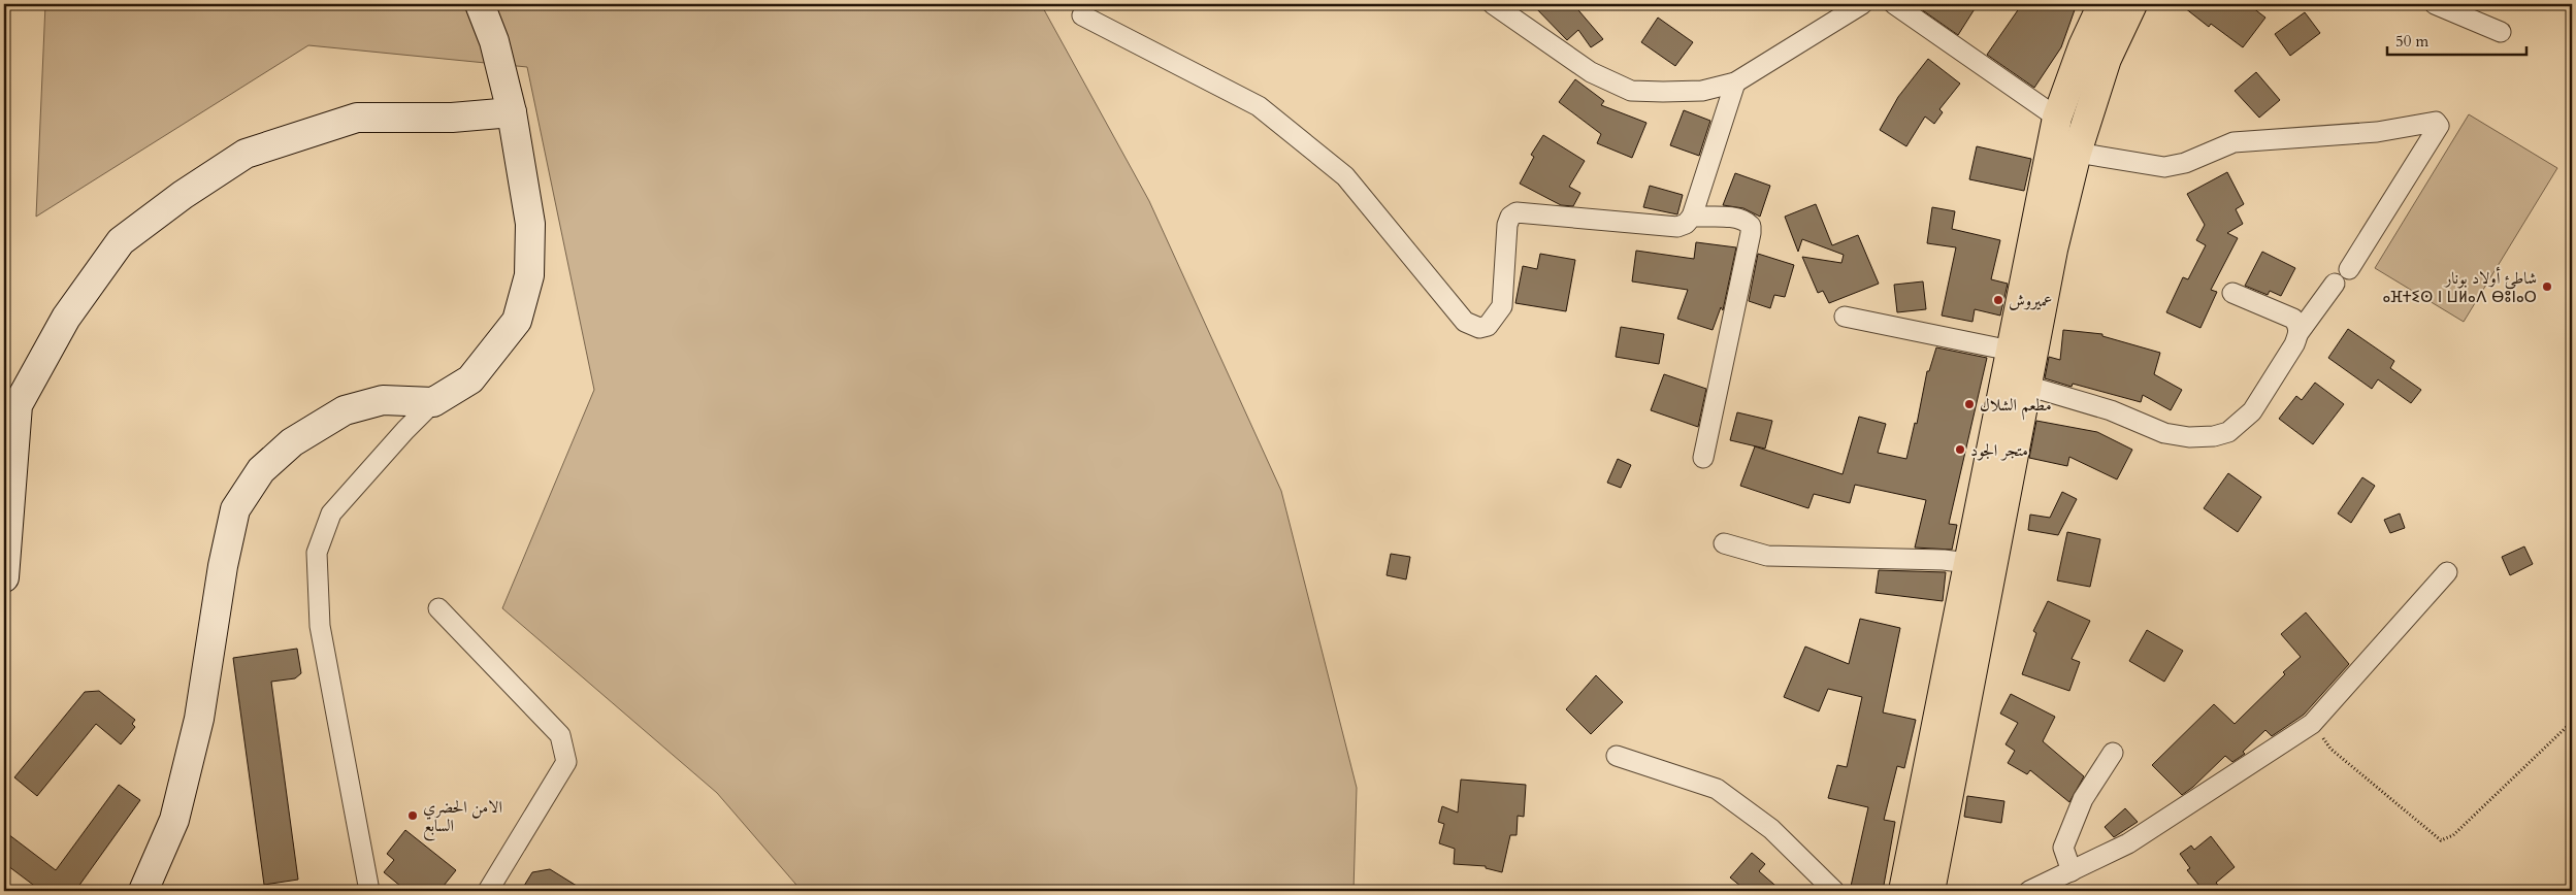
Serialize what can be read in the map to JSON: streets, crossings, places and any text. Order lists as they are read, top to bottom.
{
  "places": [
    "شاطئ أولاد بونار ⴰⴼⵜⵉⵙ ⵏ ⵡⵍⴰⴷ ⴱⵓⵏⴰⵔ",
    "عميروش",
    "مطعم الشلال",
    "متجر الجود",
    "الامن الحضري السابع"
  ],
  "scale_bar": "50 m"
}
